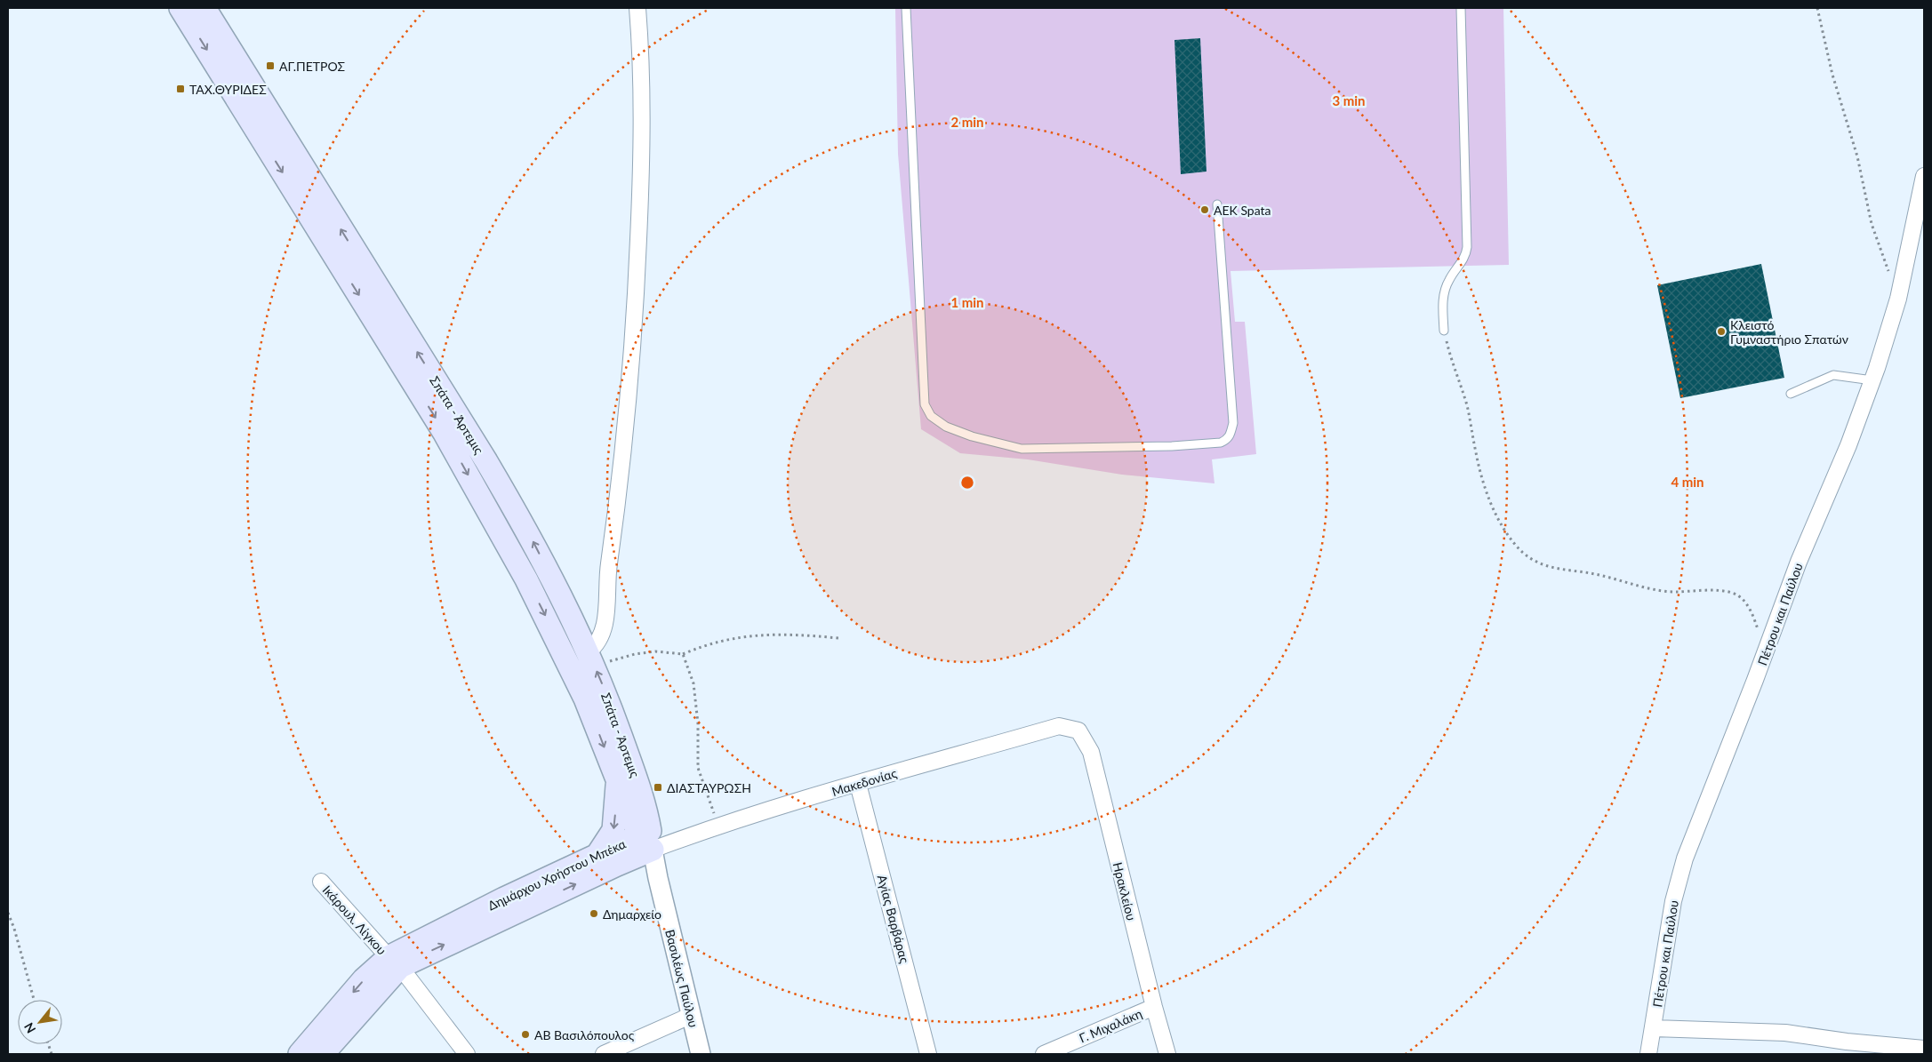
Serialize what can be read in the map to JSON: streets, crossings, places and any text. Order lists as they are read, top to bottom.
{
  "streets": {
    "main road": ["Σπάτα - Άρτεμις", "Δημάρχου Χρήστου Μπέκα"],
    "street": [
      "Πέτρου και Παύλου",
      "Μακεδονίας",
      "Ηρακλείου",
      "Αγίας Βαρβάρας",
      "Ικάρουλ. Λίγκου",
      "Βασιλέως Παύλου",
      "Γ. Μιχαλάκη"
    ]
  },
  "crossings": [
    ["Σπάτα - Άρτεμις", "Μακεδονίας"],
    ["Σπάτα - Άρτεμις", "Δημάρχου Χρήστου Μπέκα"],
    ["Σπάτα - Άρτεμις", "Βασιλέως Παύλου"],
    ["Μακεδονίας", "Δημάρχου Χρήστου Μπέκα"],
    ["Μακεδονίας", "Ηρακλείου"],
    ["Μακεδονίας", "Αγίας Βαρβάρας"],
    ["Μακεδονίας", "Βασιλέως Παύλου"],
    ["Δημάρχου Χρήστου Μπέκα", "Ικάρουλ. Λίγκου"],
    ["Δημάρχου Χρήστου Μπέκα", "Βασιλέως Παύλου"],
    ["Ηρακλείου", "Γ. Μιχαλάκη"]
  ],
  "places": {
    "transit": ["ΑΓ.ΠΕΤΡΟΣ", "ΤΑΧ.ΘΥΡΙΔΕΣ", "ΔΙΑΣΤΑΥΡΩΣΗ"],
    "other": [
      "AEK Spata",
      "Κλειστό Γυμναστήριο Σπατών",
      "Δημαρχείο",
      "ΑΒ Βασιλόπουλος"
    ]
  },
  "north": "bottom left",
  "rings": [
    "3 min",
    "2 min",
    "1 min",
    "4 min"
  ]
}
